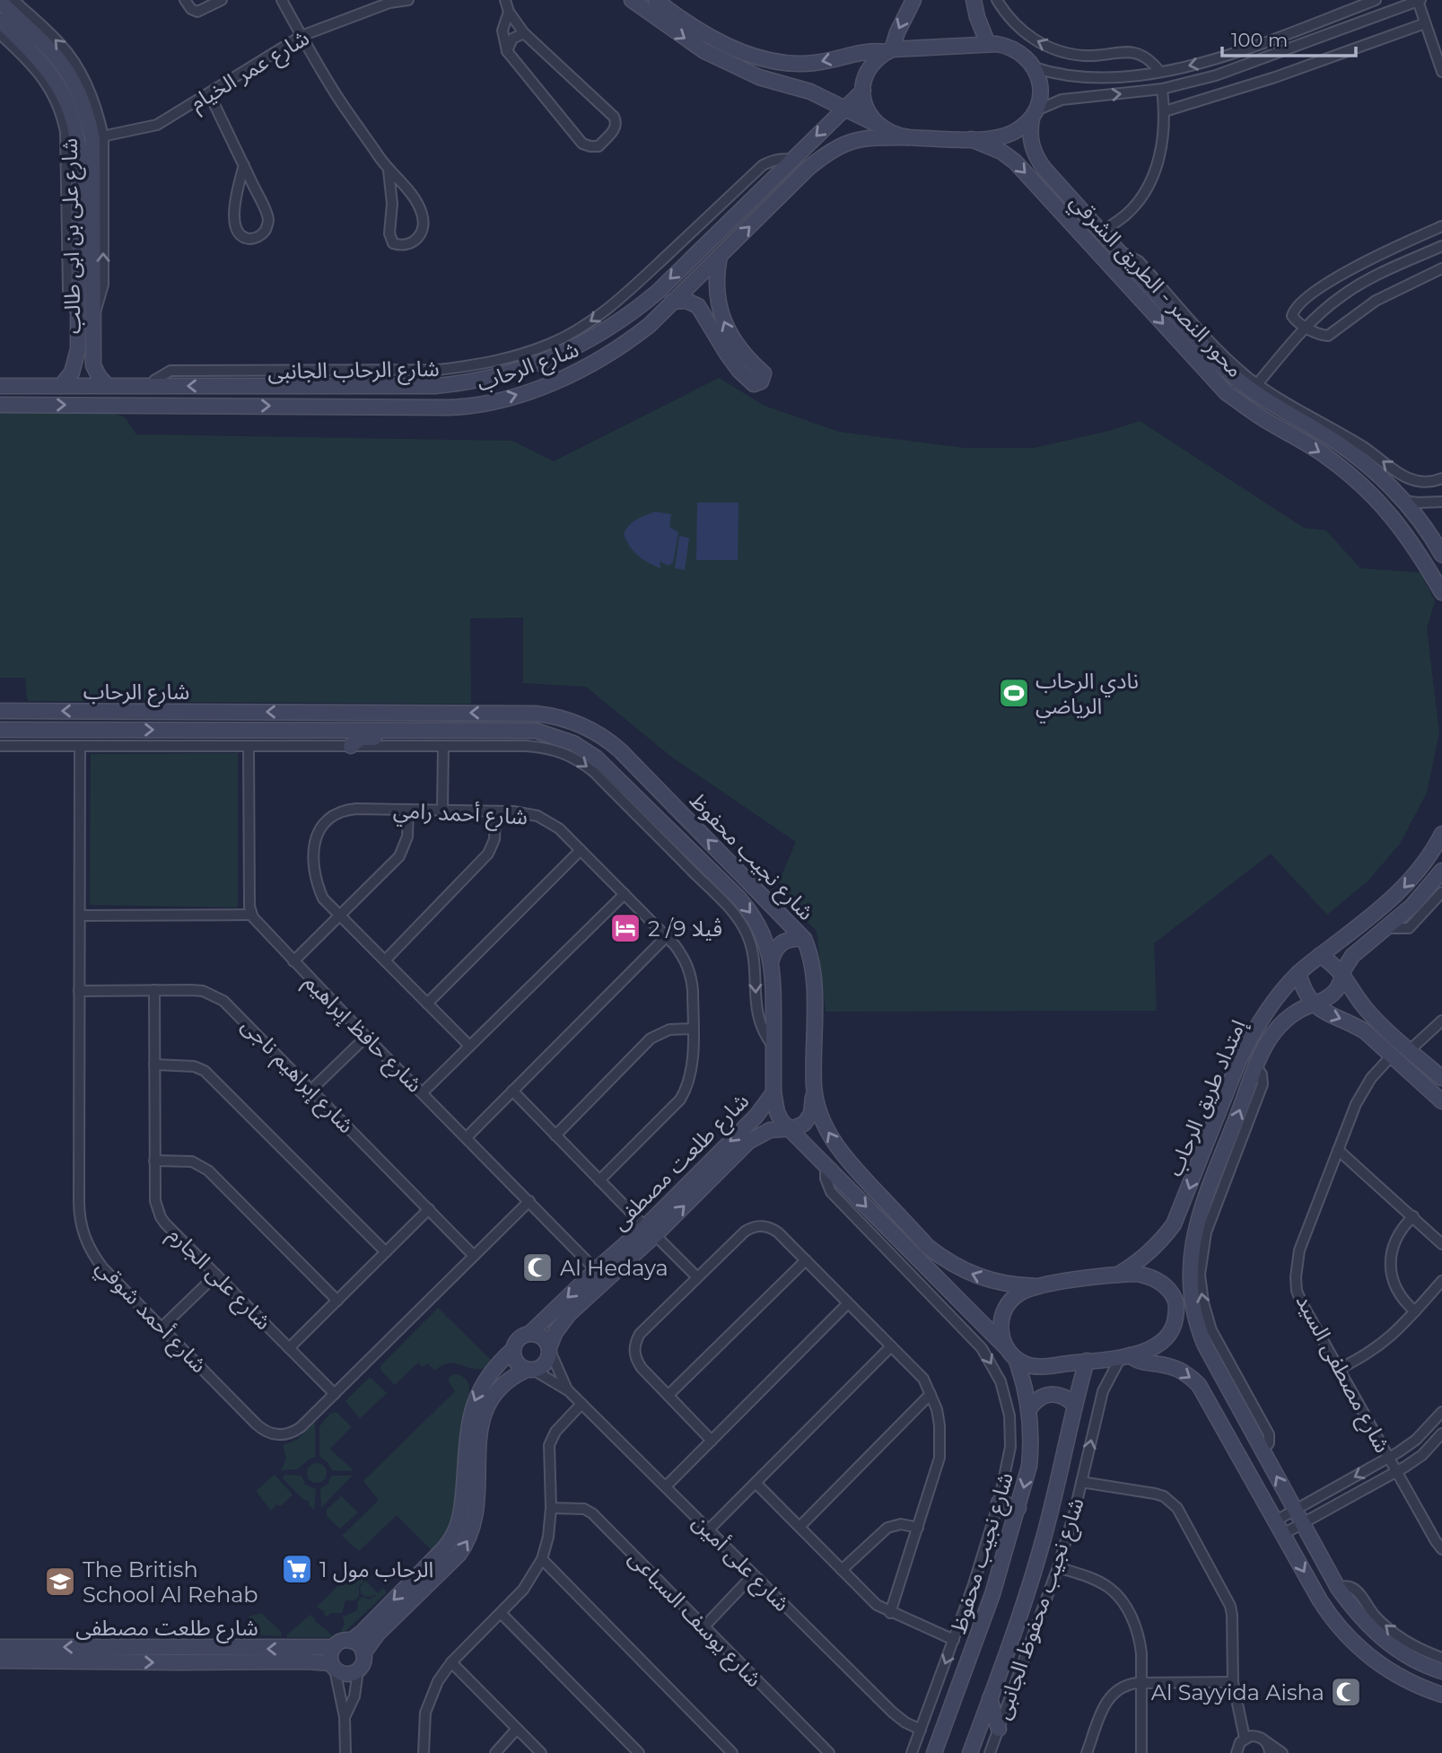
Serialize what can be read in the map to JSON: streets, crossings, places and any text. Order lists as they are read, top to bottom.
{
  "streets": {
    "street": [
      "شارع عمر الخيام",
      "شارع على بن ابى طالب",
      "محور النصر - الطريق الشرقي",
      "شارع الرحاب",
      "شارع الرحاب الجانبى",
      "شارع أحمد رامي",
      "شارع نجيب محفوظ",
      "شارع حافظ إبراهيم",
      "شارع إبراهيم ناجى",
      "إمتداد طريق الرحاب",
      "شارع طلعت مصطفى",
      "شارع على الجارم",
      "شارع أحمد شوقي",
      "شارع مصطفى السيد",
      "شارع على أمين",
      "شارع نجيب محفوظ الجانبى",
      "شارع يوسف السباعى"
    ]
  },
  "crossings": [
    ["شارع عمر الخيام", "شارع على بن ابى طالب"],
    ["شارع على بن ابى طالب", "شارع الرحاب"],
    ["محور النصر - الطريق الشرقي", "شارع الرحاب"],
    ["شارع الرحاب", "شارع الرحاب الجانبى"],
    ["شارع الرحاب", "شارع نجيب محفوظ"],
    ["شارع نجيب محفوظ", "شارع طلعت مصطفى"],
    ["شارع حافظ إبراهيم", "شارع طلعت مصطفى"],
    ["شارع حافظ إبراهيم", "شارع أحمد شوقي"],
    ["شارع إبراهيم ناجى", "شارع على الجارم"],
    ["شارع إبراهيم ناجى", "شارع أحمد شوقي"],
    ["شارع طلعت مصطفى", "شارع على أمين"],
    ["شارع على الجارم", "شارع أحمد شوقي"]
  ],
  "one_way": ["شارع الرحاب الجانبى"],
  "places": {
    "sports": ["نادي الرحاب الرياضي"],
    "hotel": ["ڤيلا 9/ 2"],
    "mosque": ["Al Hedaya", "Al Sayyida Aisha"],
    "supermarket": ["الرحاب مول 1"],
    "school or university": ["The British School Al Rehab"]
  },
  "scale_bar": "100 m"
}
